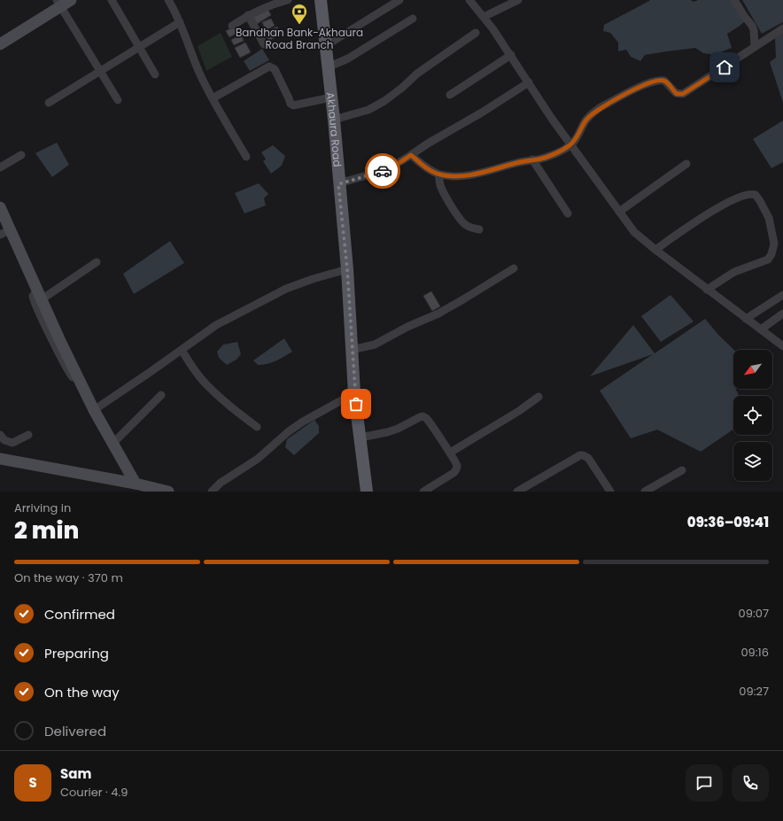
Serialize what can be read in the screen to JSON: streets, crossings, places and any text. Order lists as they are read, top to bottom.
{
  "streets": {
    "main road": ["Akhaura Road"]
  },
  "places": {
    "bank": ["Bandhan Bank-Akhaura Road Branch"]
  },
  "north": "bottom left",
  "page": {
    "heading": ["2 min", "Arriving in", "09:36–09:41"],
    "panel": ["Sam", "Courier · 4.9"],
    "bar": "On the way · 370 m",
    "list": [
      ["Confirmed", "09:07"],
      ["Preparing", "09:16"],
      ["On the way", "09:27"],
      "Delivered"
    ],
    "round": "S"
  }
}
